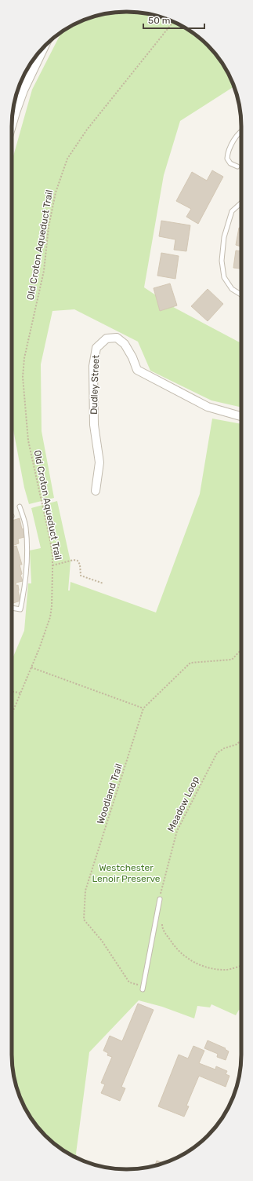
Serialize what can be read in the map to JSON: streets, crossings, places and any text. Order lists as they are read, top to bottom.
{
  "streets": {
    "street": ["Dudley Street"],
    "path": ["Old Croton Aqueduct Trail", "Woodland Trail", "Meadow Loop"]
  },
  "parks": ["Westchester Lenoir Preserve"],
  "scale_bar": "50 m"
}
